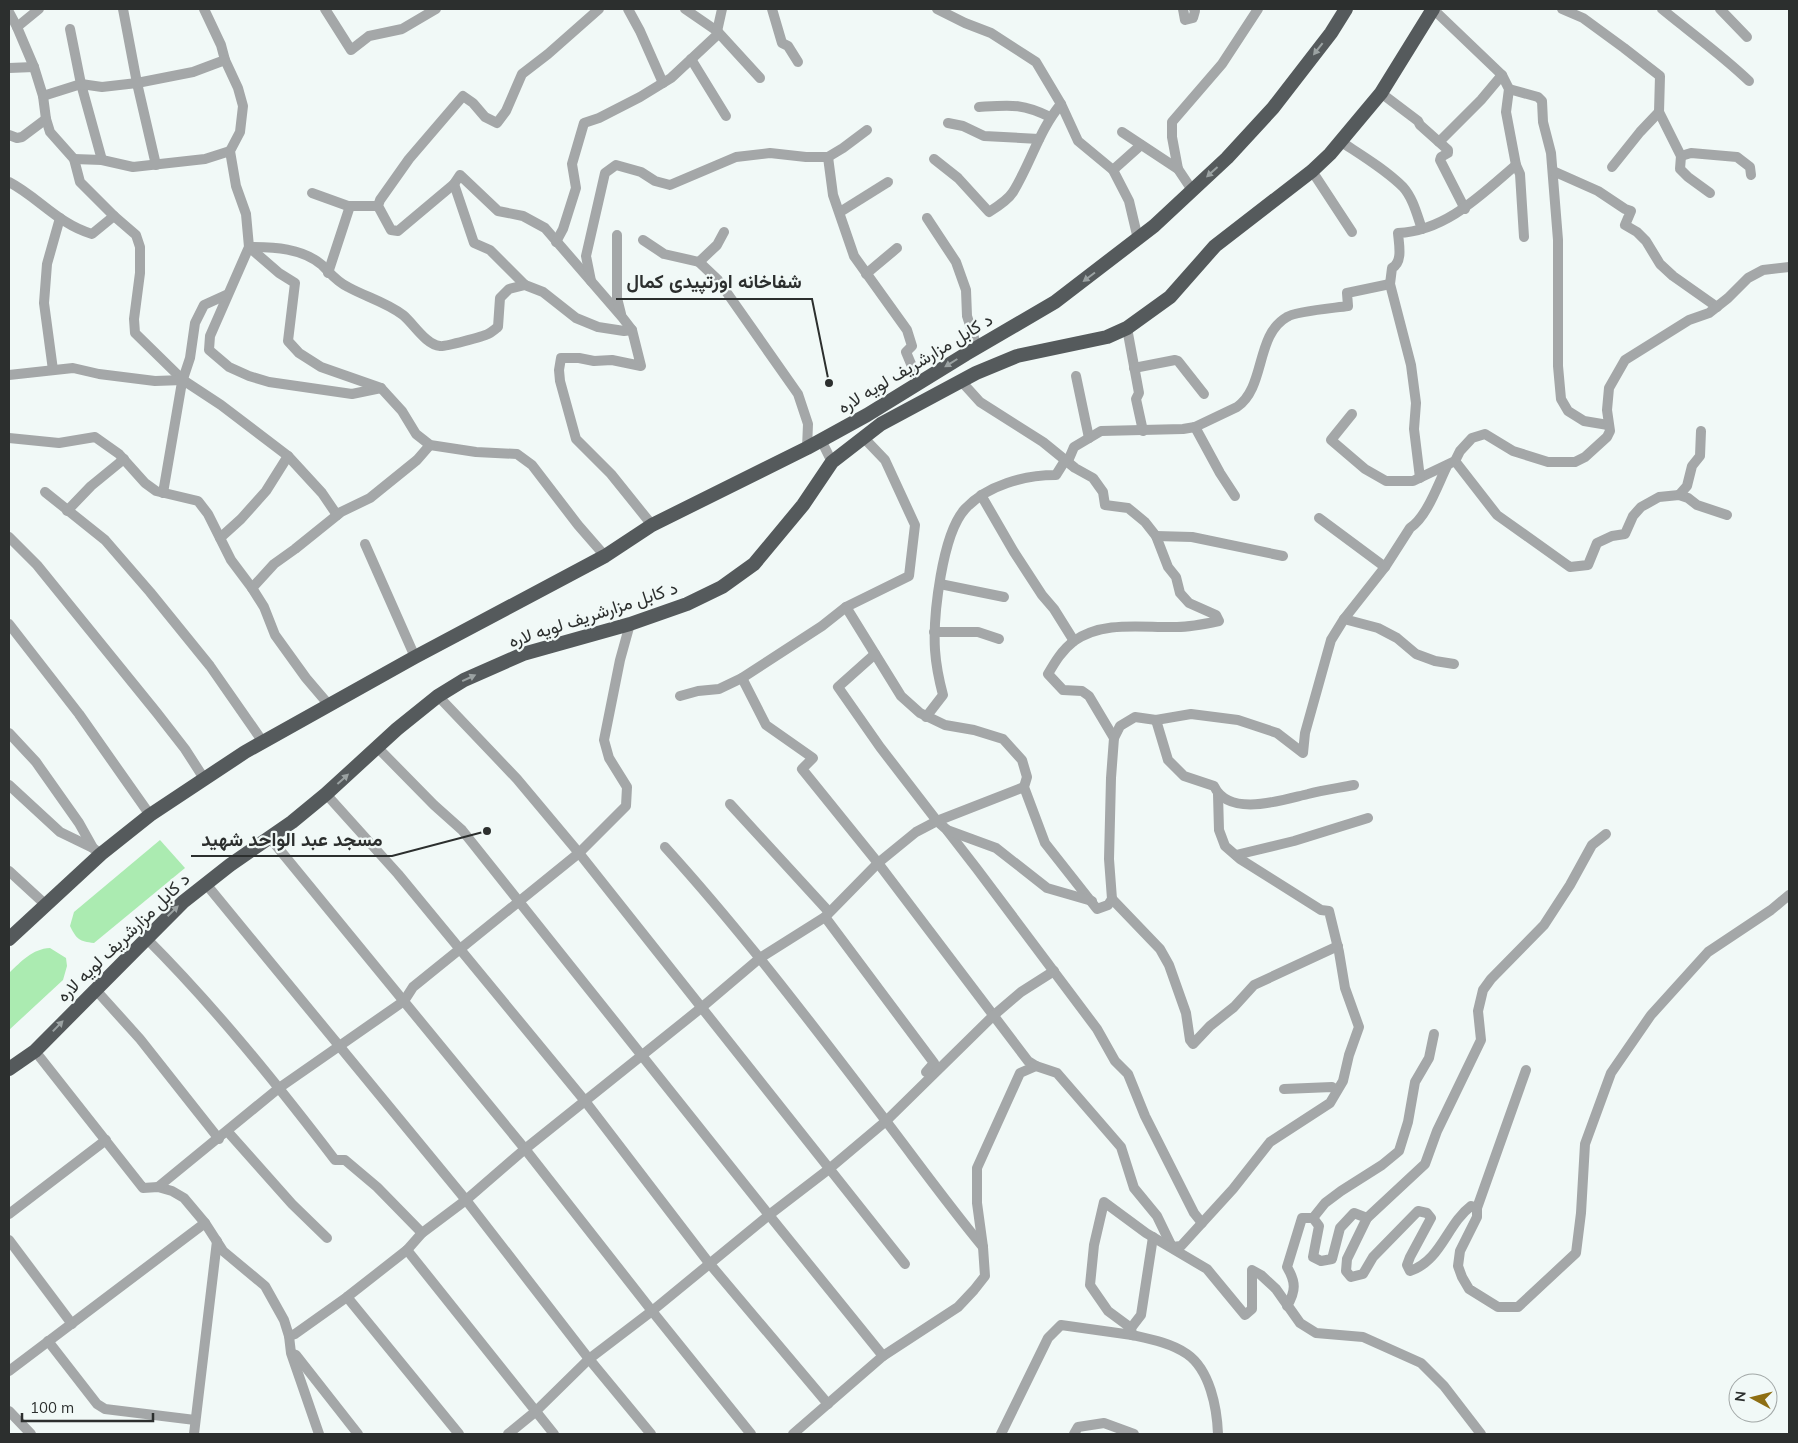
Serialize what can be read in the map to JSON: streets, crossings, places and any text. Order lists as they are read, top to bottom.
{
  "streets": {
    "highway": ["د کابل مزارشریف لویه لاره"]
  },
  "places": ["شفاخانه اورتپیدی کمال", "مسجد عبد الواحد شهید"],
  "scale_bar": "100 m",
  "north": "left"
}
